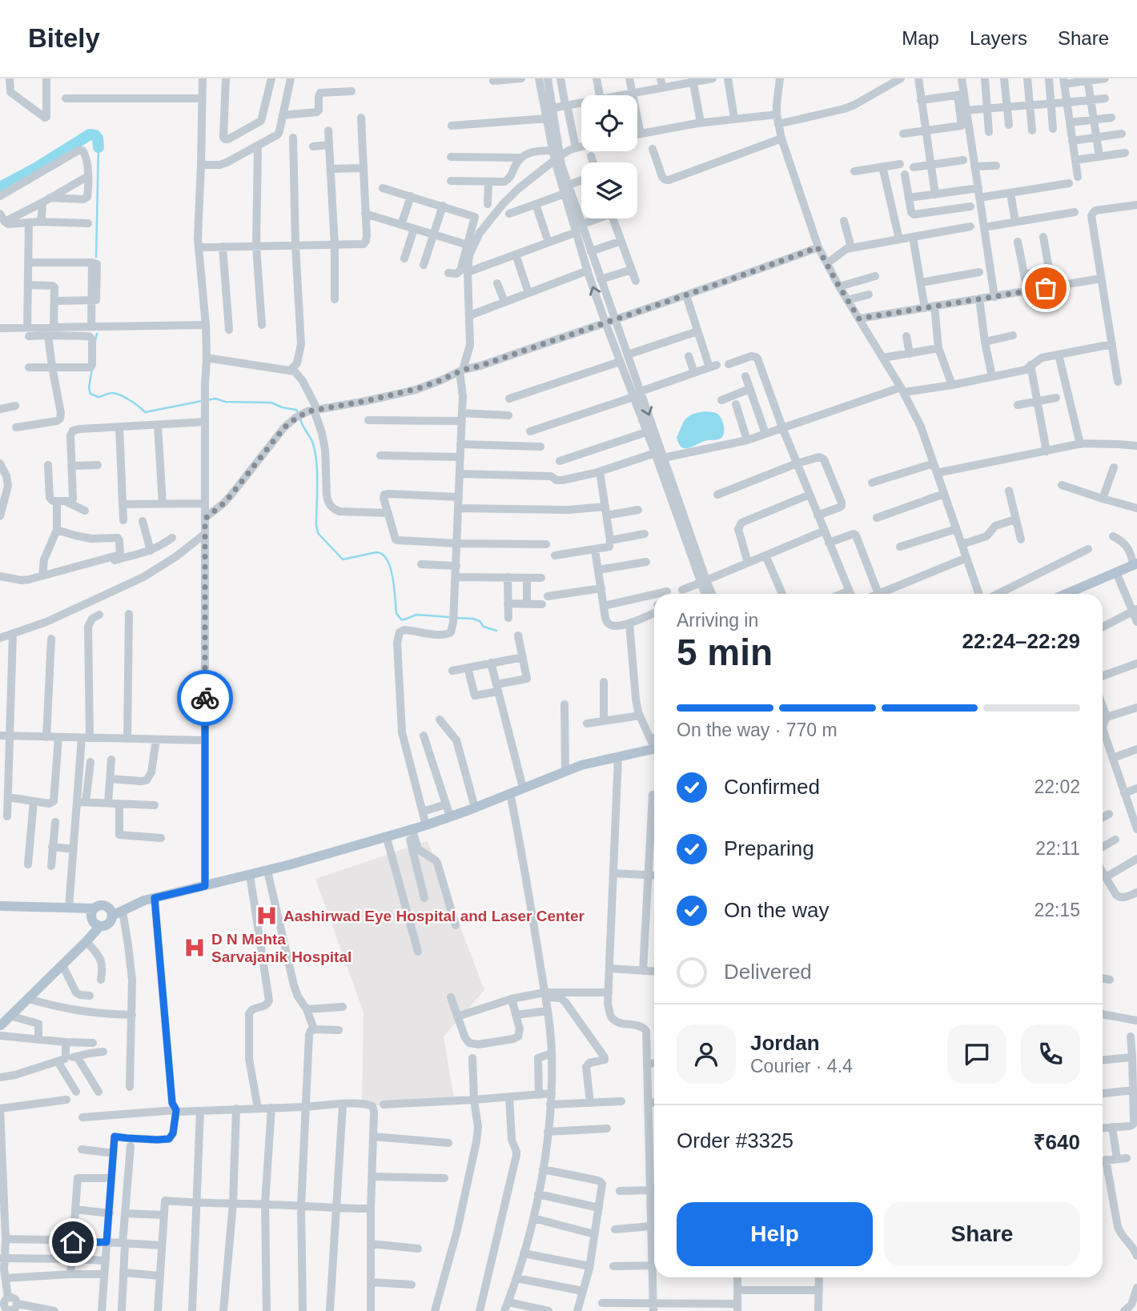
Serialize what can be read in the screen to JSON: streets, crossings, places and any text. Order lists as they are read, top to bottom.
{
  "places": {
    "hospital": ["Aashirwad Eye Hospital and Laser Center", "D N Mehta Sarvajanik Hospital"]
  },
  "page": {
    "header": "Bitely",
    "nav": ["Map", "Layers", "Share"],
    "heading": ["5 min", "Arriving in", "22:24–22:29"],
    "panel": [
      "Jordan",
      "Courier · 4.4",
      "Order #3325",
      "₹640"
    ],
    "bar": "On the way · 770 m",
    "list": [
      ["Confirmed", "22:02"],
      ["Preparing", "22:11"],
      ["On the way", "22:15"],
      "Delivered"
    ],
    "buttons": ["Help", "Share"]
  }
}
